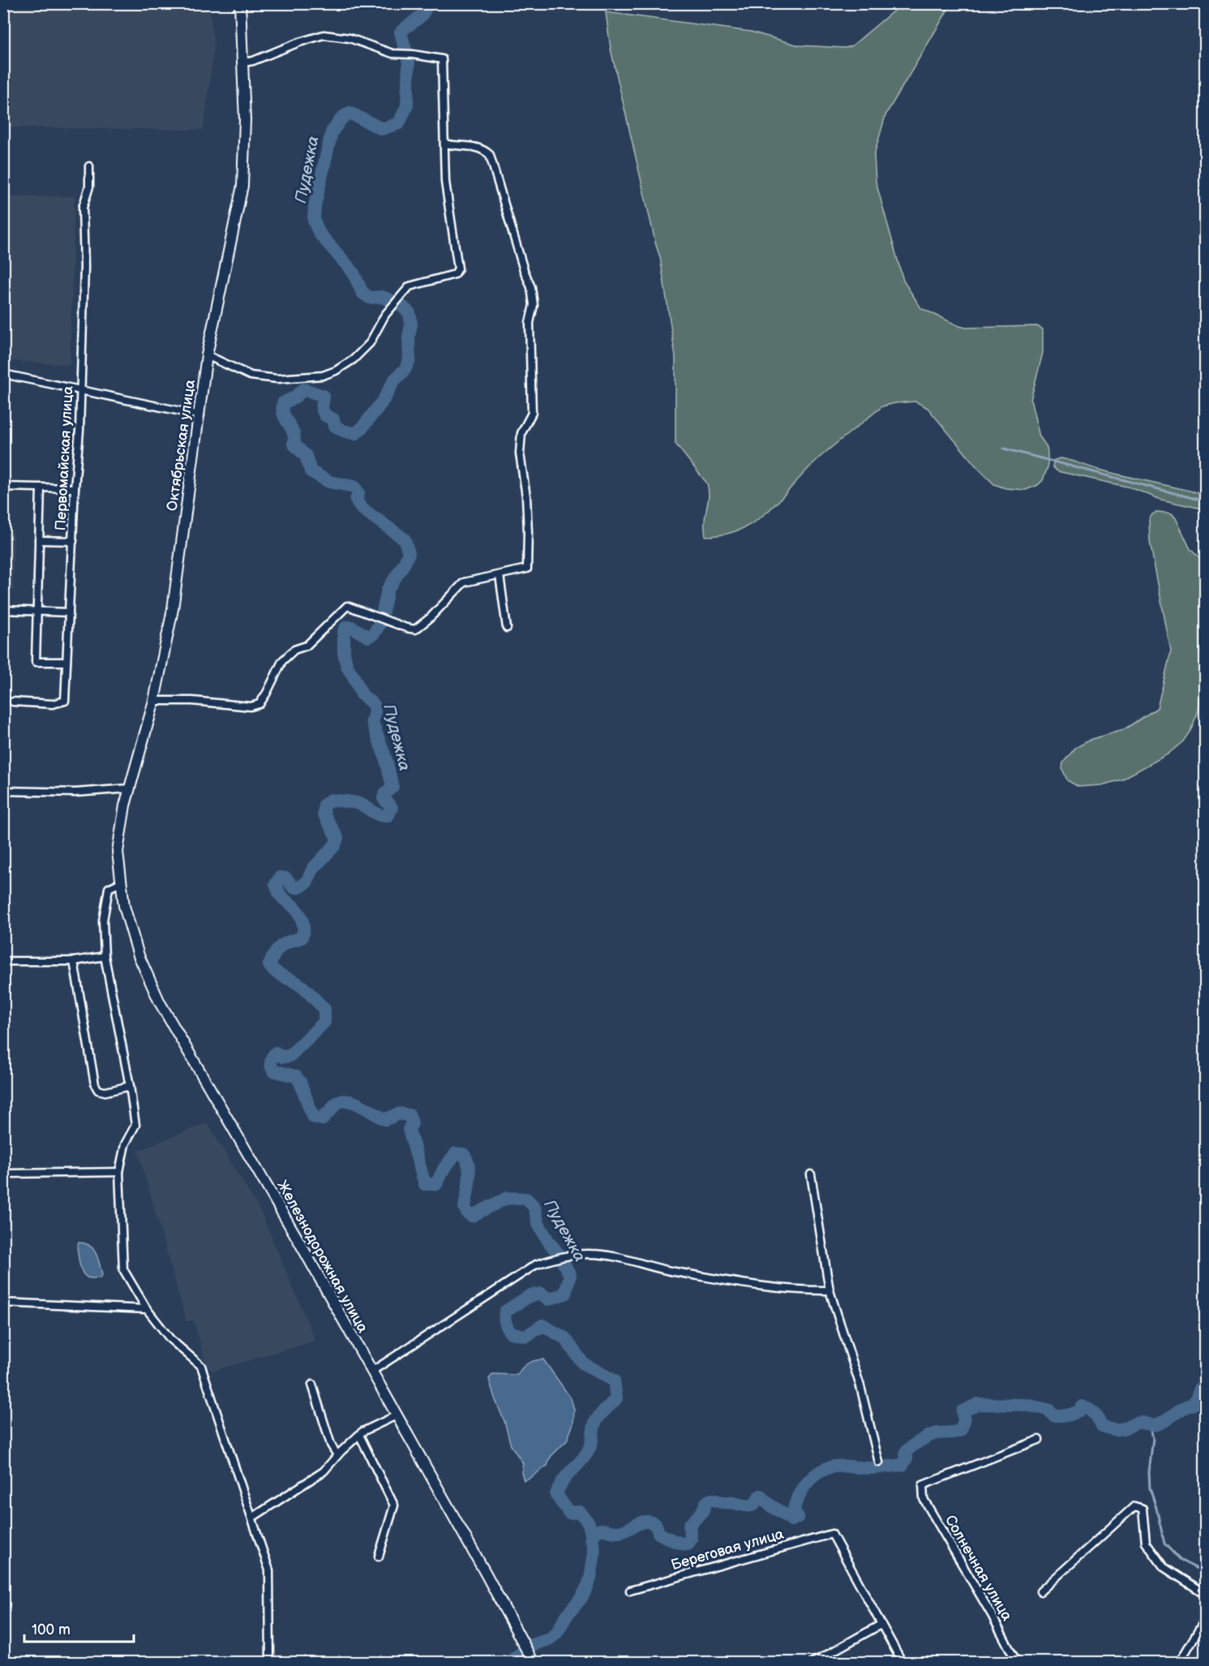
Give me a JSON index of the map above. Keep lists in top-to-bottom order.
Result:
{
  "streets": {
    "street": [
      "Октябрьская улица",
      "Первомайская улица",
      "Железнодорожная улица",
      "Береговая улица",
      "Солнечная улица"
    ]
  },
  "crossings": [
    ["Октябрьская улица", "Железнодорожная улица"]
  ],
  "water": ["Пудежка"],
  "scale_bar": "100 m"
}
